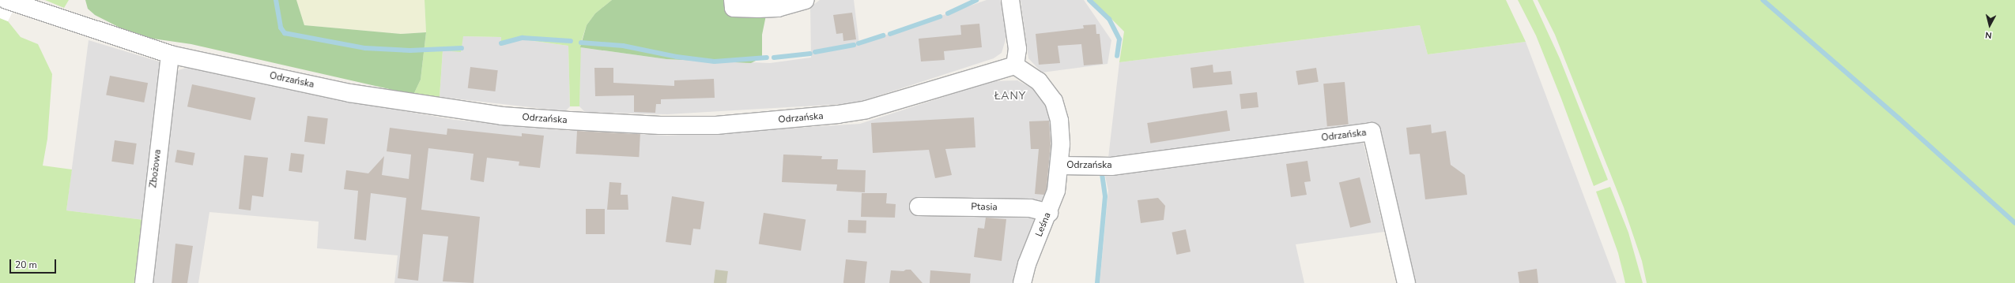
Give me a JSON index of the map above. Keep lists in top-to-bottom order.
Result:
{
  "streets": {
    "street": [
      "Odrzańska",
      "Zbożowa",
      "Ptasia",
      "Leśna"
    ]
  },
  "crossings": [
    ["Odrzańska", "Zbożowa"],
    ["Odrzańska", "Leśna"],
    ["Ptasia", "Leśna"]
  ],
  "districts": ["ŁANY"],
  "scale_bar": "20 m",
  "north": "bottom"
}
